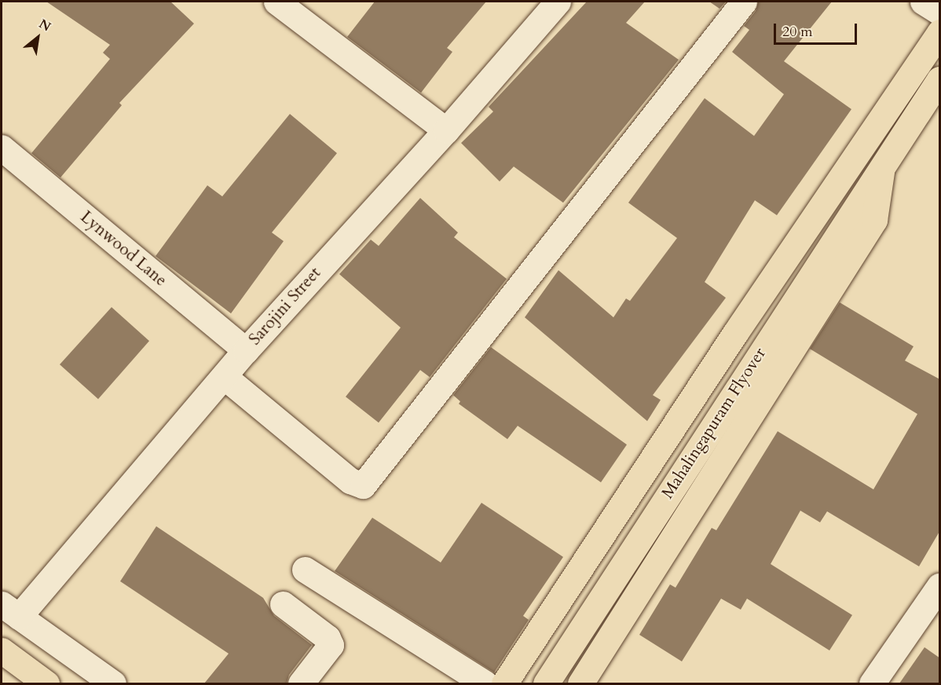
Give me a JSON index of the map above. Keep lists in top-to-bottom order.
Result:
{
  "streets": {
    "main road": ["Mahalingapuram Flyover"],
    "street": ["Lynwood Lane", "Sarojini Street"]
  },
  "crossings": [
    ["Lynwood Lane", "Sarojini Street"]
  ],
  "scale_bar": "20 m",
  "north": "top right"
}
